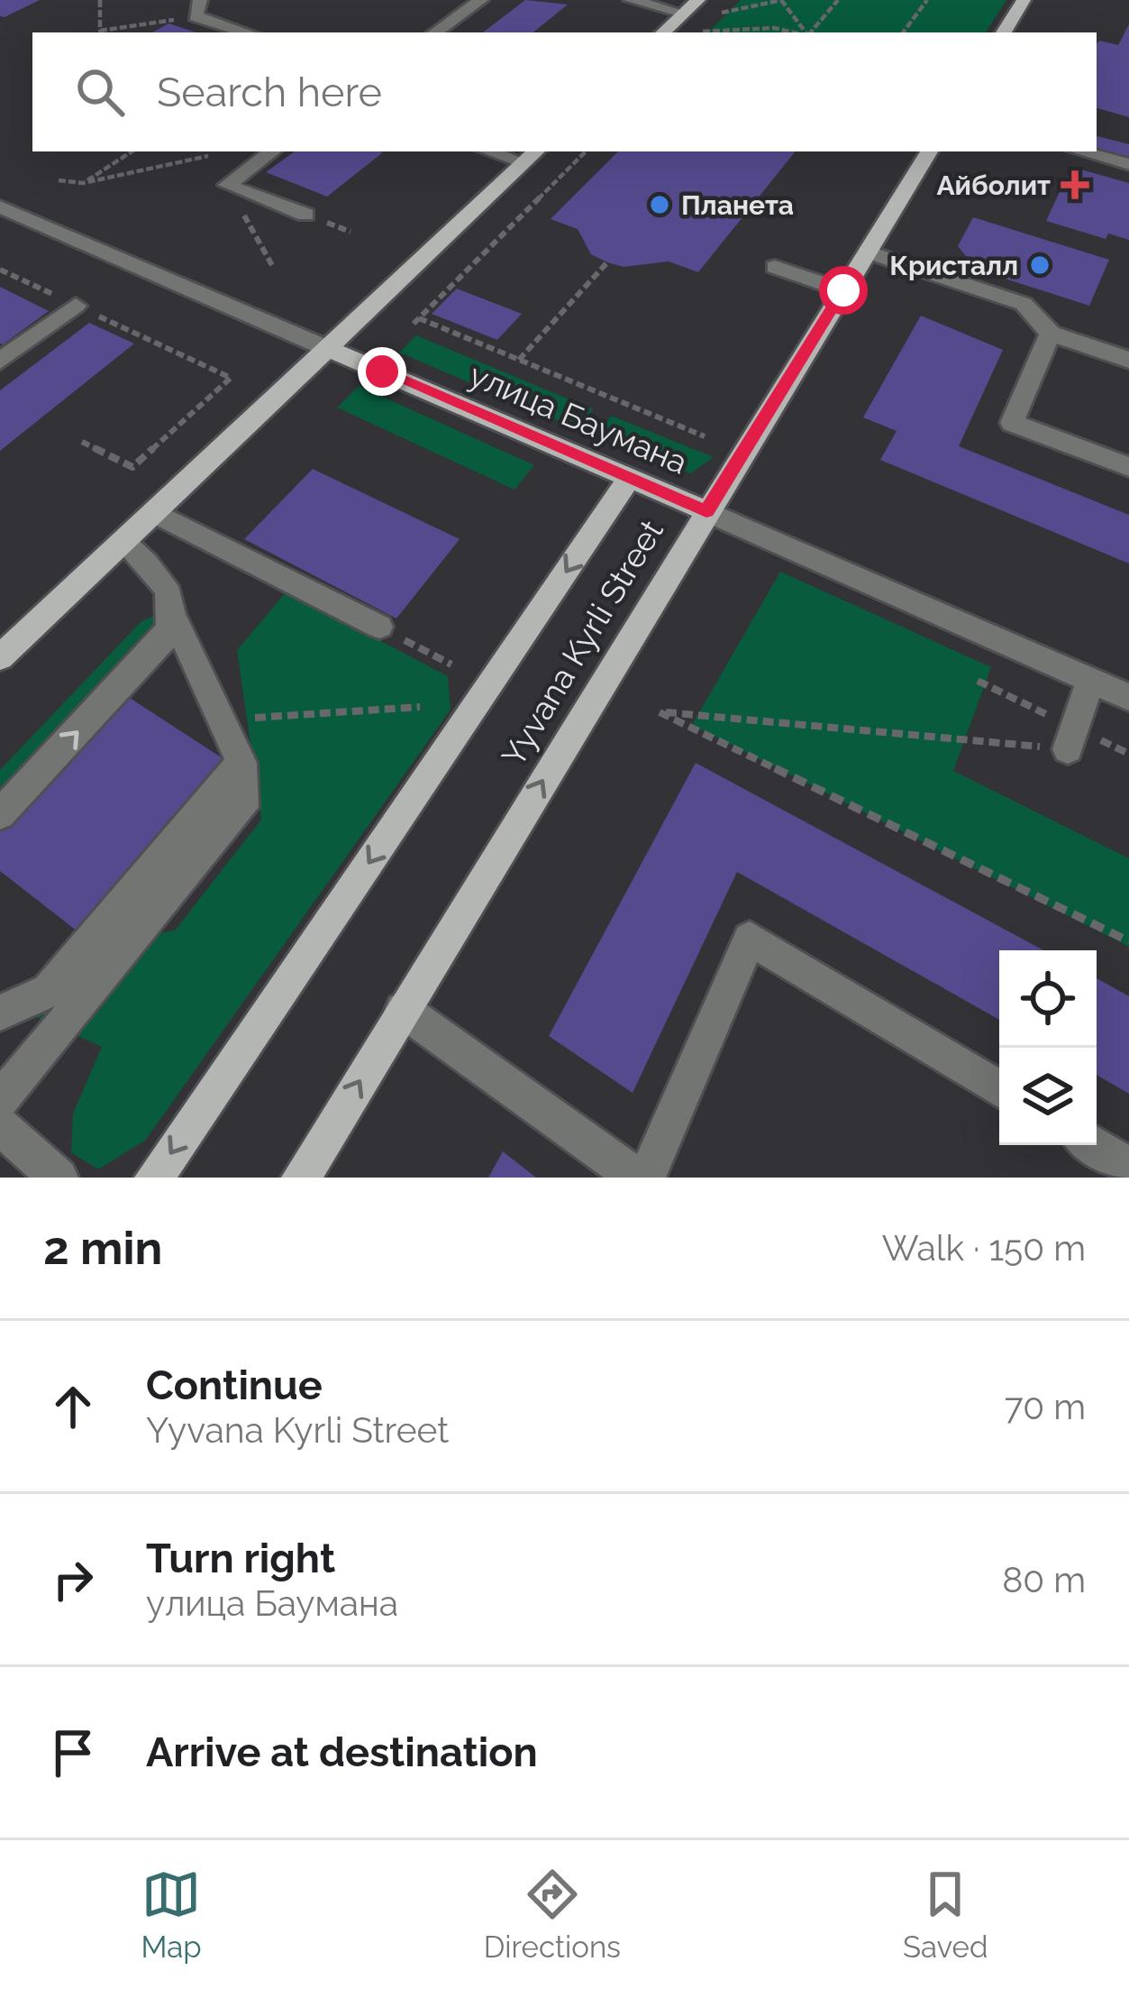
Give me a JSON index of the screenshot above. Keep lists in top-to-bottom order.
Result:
{
  "streets": {
    "main road": ["улица Баумана", "Yyvana Kyrli Street"]
  },
  "crossings": [
    ["улица Баумана", "Yyvana Kyrli Street"]
  ],
  "places": {
    "health": ["Айболит"],
    "other": ["Планета", "Кристалл"]
  },
  "page": {
    "search": "Search here",
    "heading": ["2 min", "Walk · 150 m"],
    "list": [
      ["Continue", "Yyvana Kyrli Street", "70 m"],
      ["Turn right", "улица Баумана", "80 m"],
      "Arrive at destination"
    ],
    "nav": ["Map", "Directions", "Saved"]
  }
}
